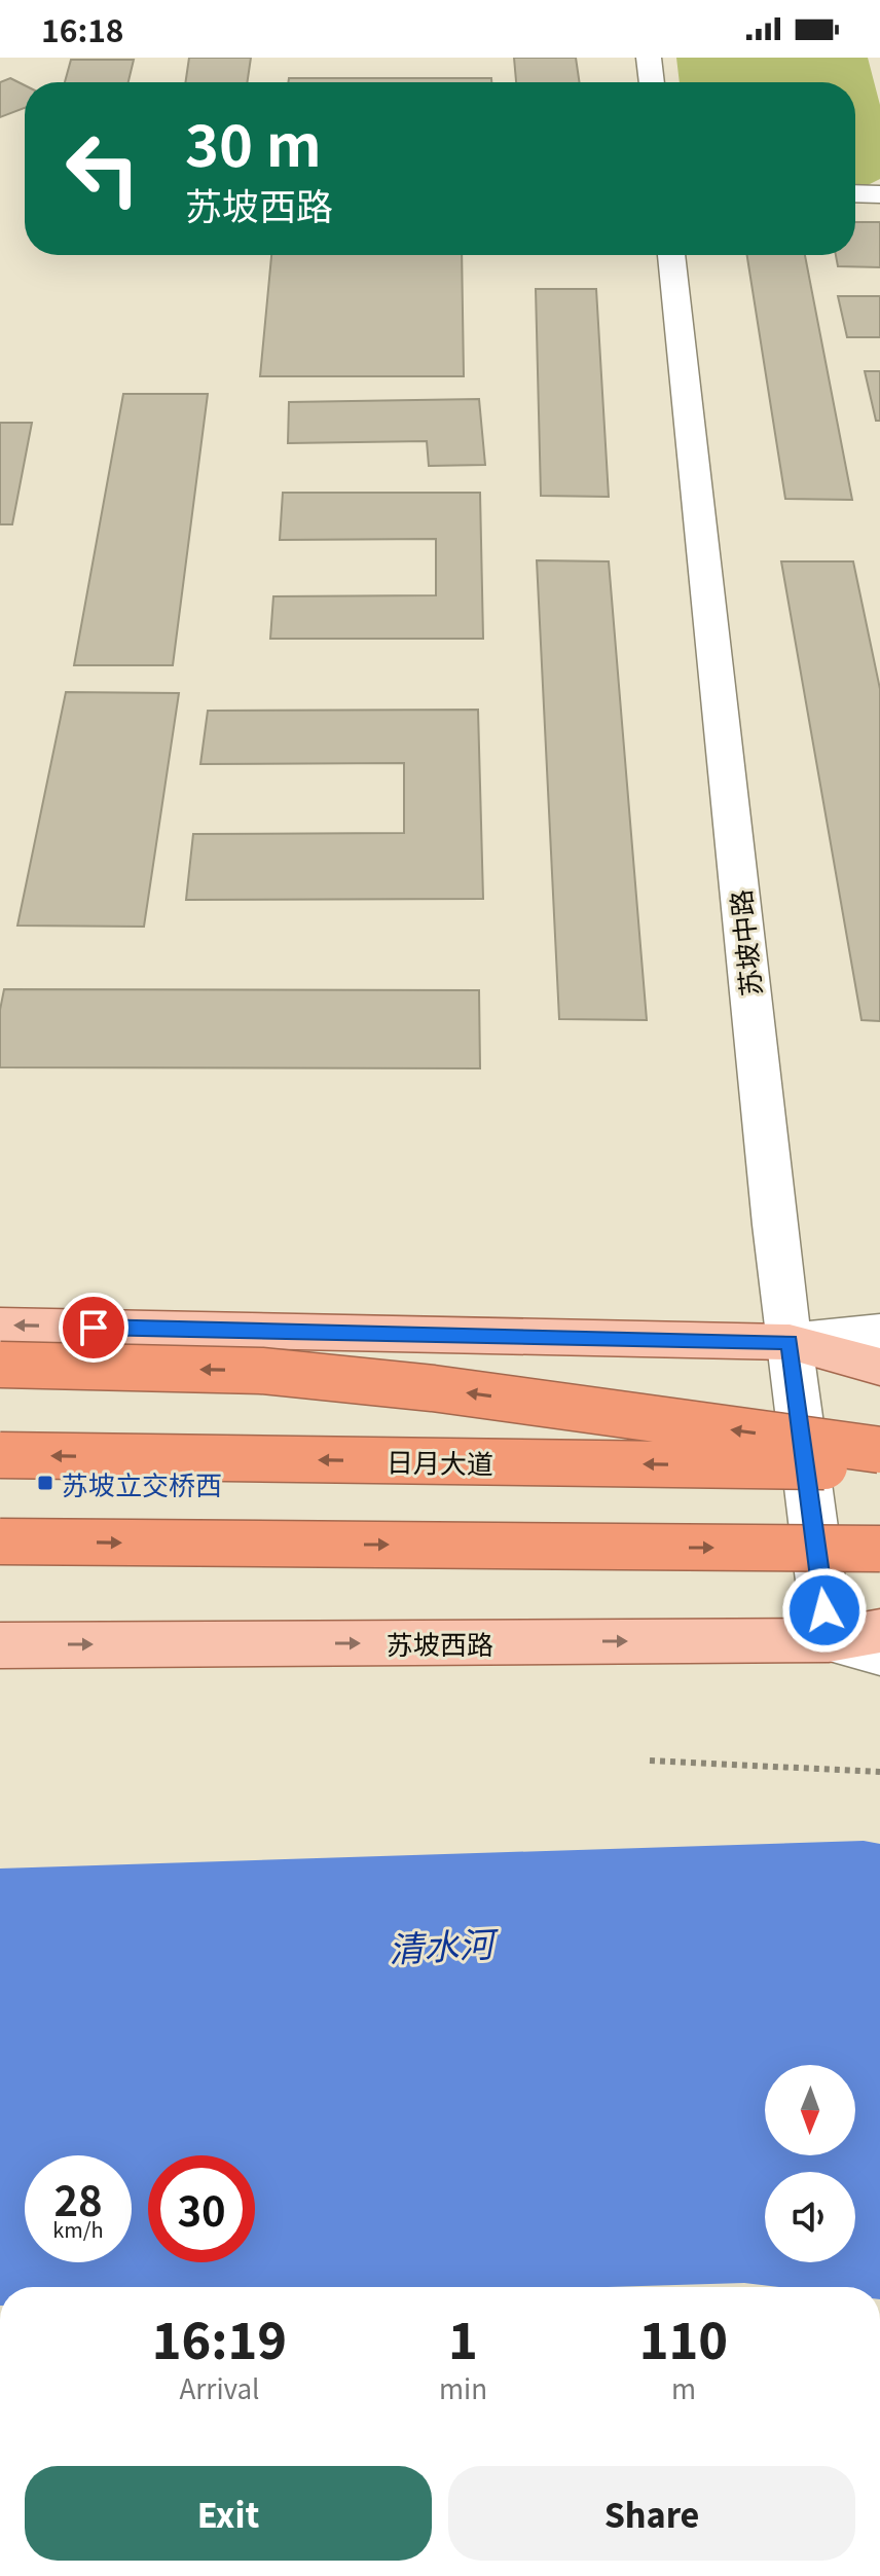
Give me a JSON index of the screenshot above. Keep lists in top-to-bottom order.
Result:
{
  "streets": {
    "highway": ["日月大道"],
    "main road": ["苏坡西路"],
    "street": ["苏坡中路"]
  },
  "crossings": [
    ["苏坡中路", "苏坡西路"]
  ],
  "water": ["清水河"],
  "places": {
    "transit": ["苏坡立交桥西"]
  },
  "north": "bottom",
  "page": {
    "status": "16:18",
    "turn": ["30 m", "苏坡西路"],
    "speed": "28 km/h",
    "limit": "30",
    "eta": [
      "16:19",
      "Arrival",
      "1",
      "min",
      "110",
      "m"
    ],
    "buttons": ["Exit", "Share"]
  }
}
